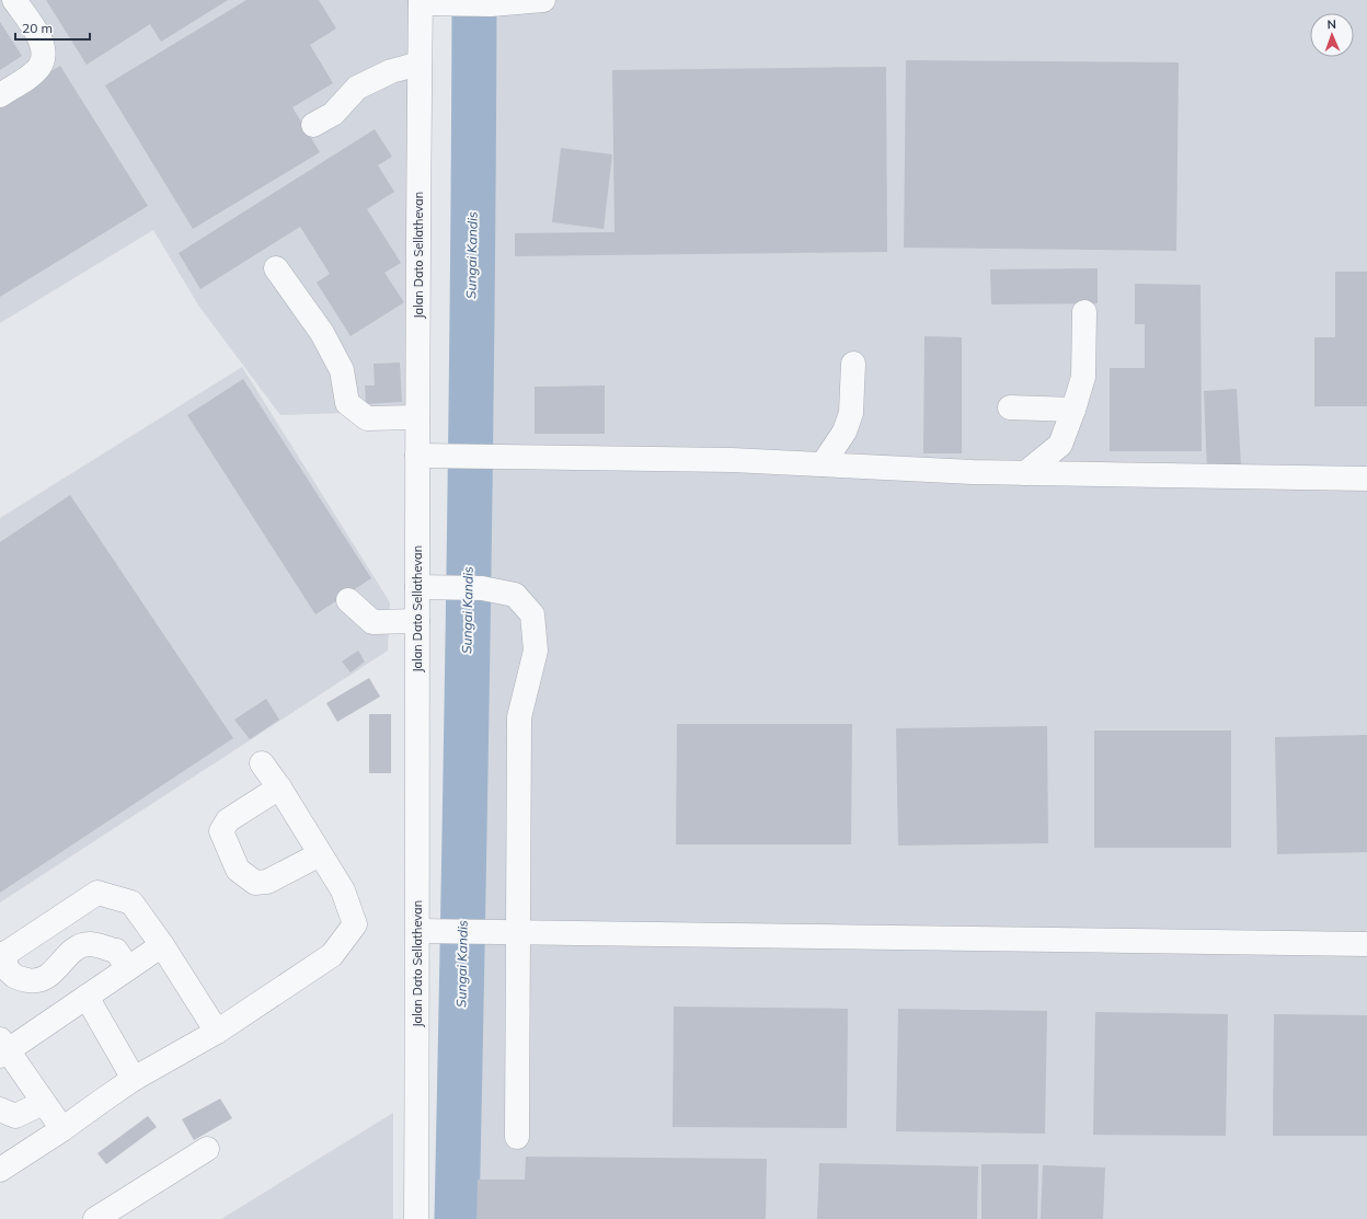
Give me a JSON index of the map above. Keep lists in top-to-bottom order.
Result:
{
  "streets": {
    "street": ["Jalan Dato Sellathevan"]
  },
  "water": ["Sungai Kandis"],
  "scale_bar": "20 m",
  "north": "top"
}
